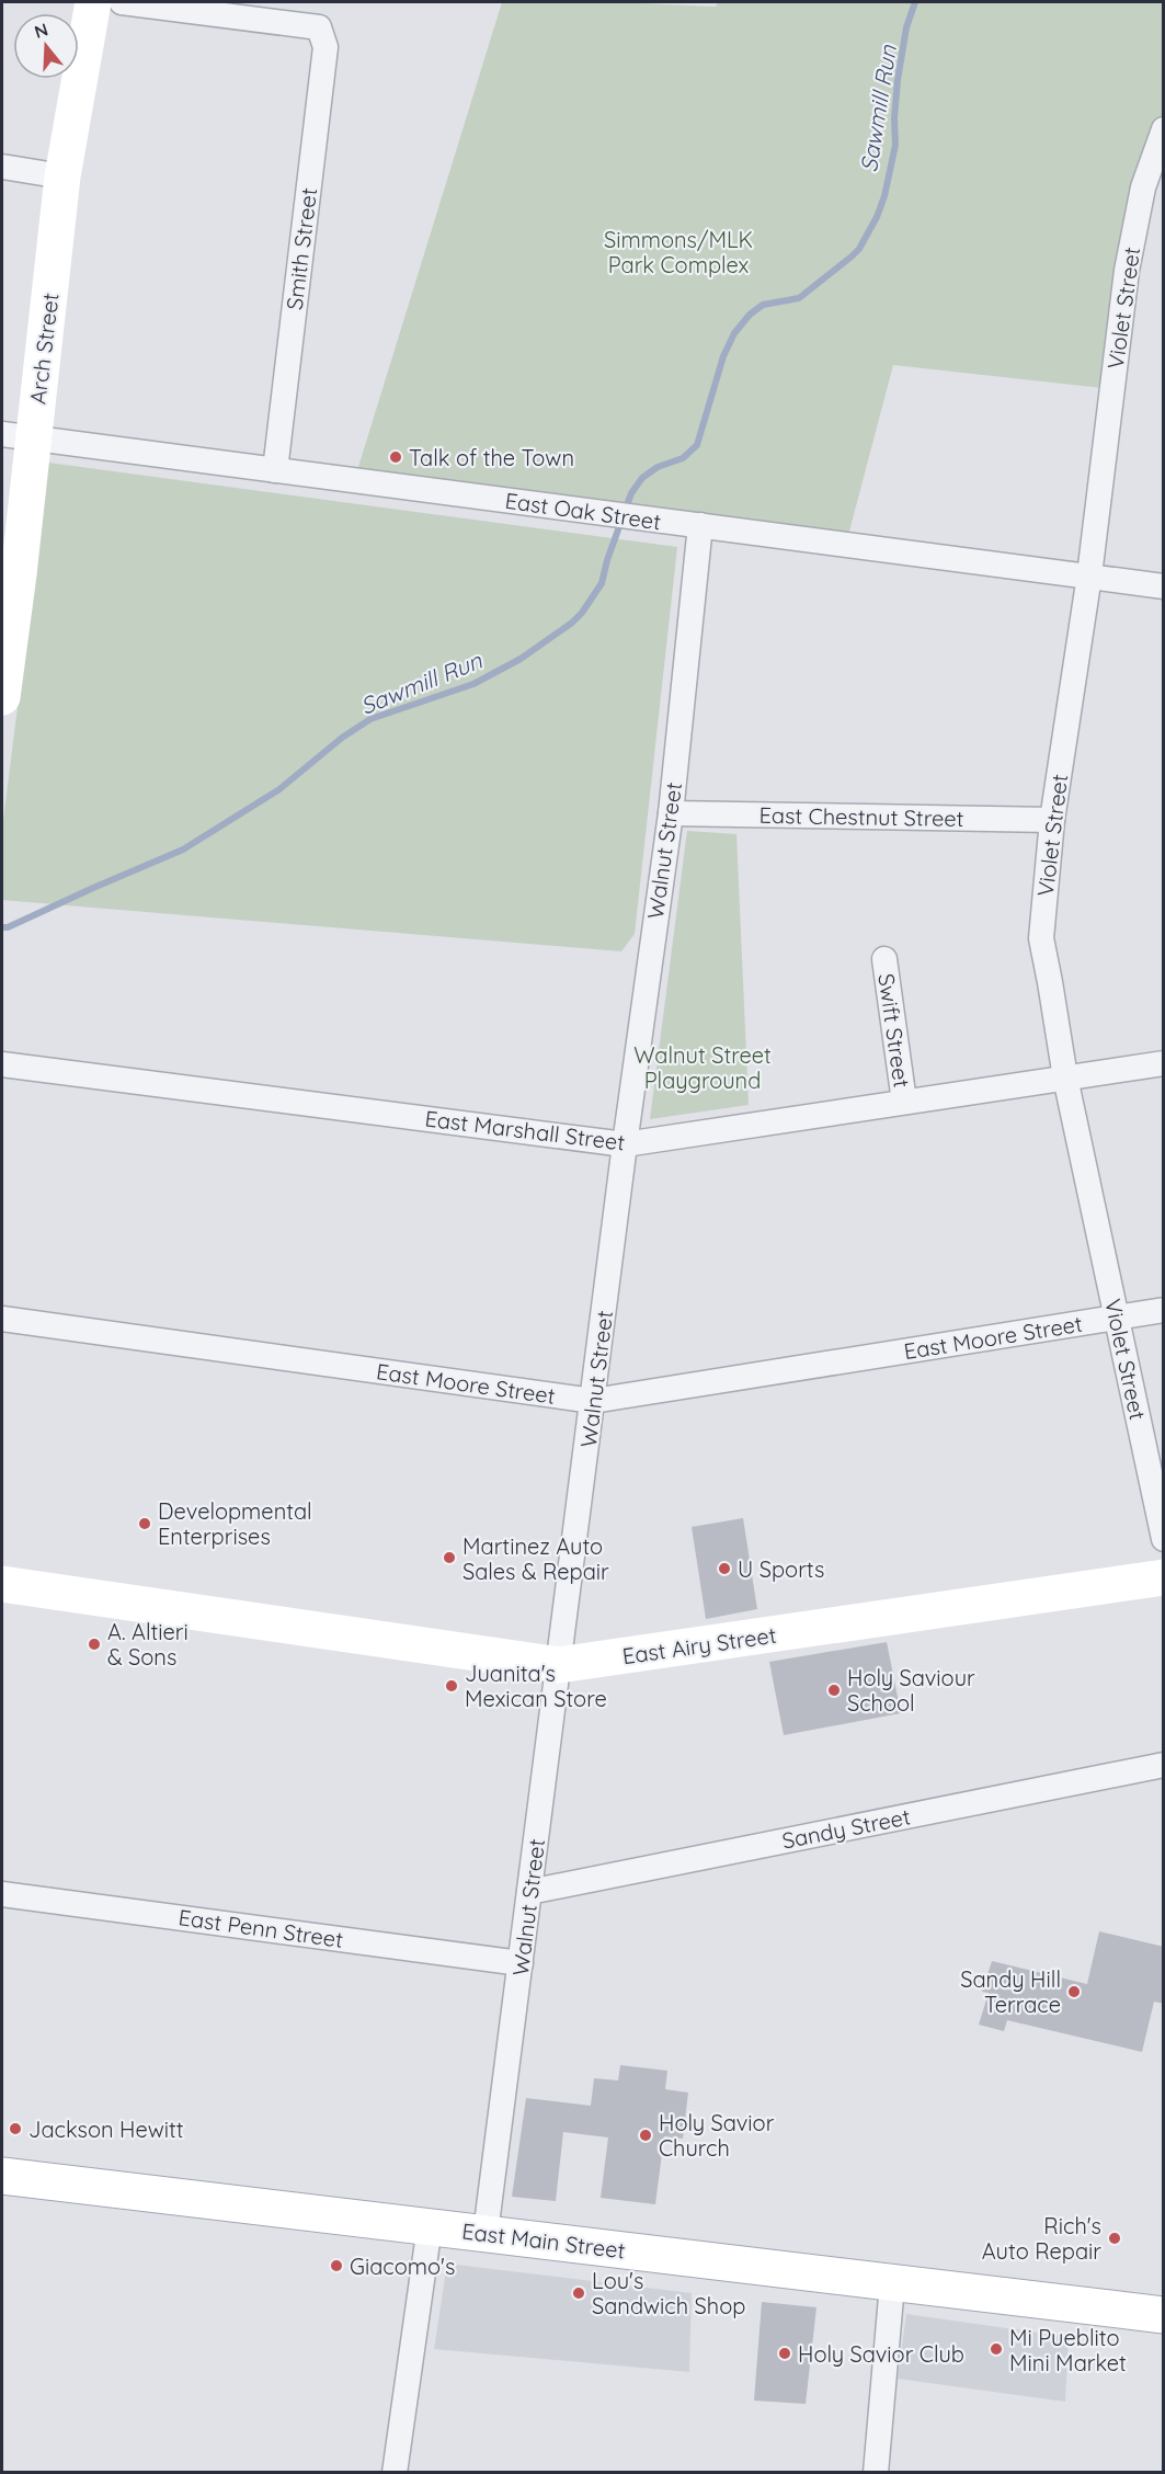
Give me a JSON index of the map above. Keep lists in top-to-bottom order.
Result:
{
  "streets": {
    "main road": ["Arch Street", "East Airy Street", "East Main Street"],
    "street": [
      "Smith Street",
      "Violet Street",
      "East Oak Street",
      "East Chestnut Street",
      "Walnut Street",
      "Swift Street",
      "East Marshall Street",
      "East Moore Street",
      "Sandy Street",
      "East Penn Street"
    ]
  },
  "crossings": [
    ["Smith Street", "East Oak Street"],
    ["Violet Street", "East Oak Street"],
    ["Violet Street", "East Chestnut Street"],
    ["Violet Street", "East Marshall Street"],
    ["Violet Street", "East Moore Street"],
    ["Arch Street", "East Oak Street"],
    ["East Oak Street", "Walnut Street"],
    ["East Chestnut Street", "Walnut Street"],
    ["Walnut Street", "East Marshall Street"],
    ["Walnut Street", "East Moore Street"],
    ["Walnut Street", "East Airy Street"],
    ["Walnut Street", "Sandy Street"],
    ["Walnut Street", "East Penn Street"],
    ["Walnut Street", "East Main Street"],
    ["Swift Street", "East Marshall Street"]
  ],
  "water": ["Sawmill Run"],
  "parks": ["Simmons/MLK Park Complex", "Walnut Street Playground"],
  "places": [
    "Talk of the Town",
    "Developmental Enterprises",
    "Martinez Auto Sales & Repair",
    "U Sports",
    "A. Altieri & Sons",
    "Juanita's Mexican Store",
    "Holy Saviour School",
    "Sandy Hill Terrace",
    "Jackson Hewitt",
    "Holy Savior Church",
    "Rich's Auto Repair",
    "Giacomo's",
    "Lou's Sandwich Shop",
    "Mi Pueblito Mini Market",
    "Holy Savior Club"
  ],
  "north": "top"
}
